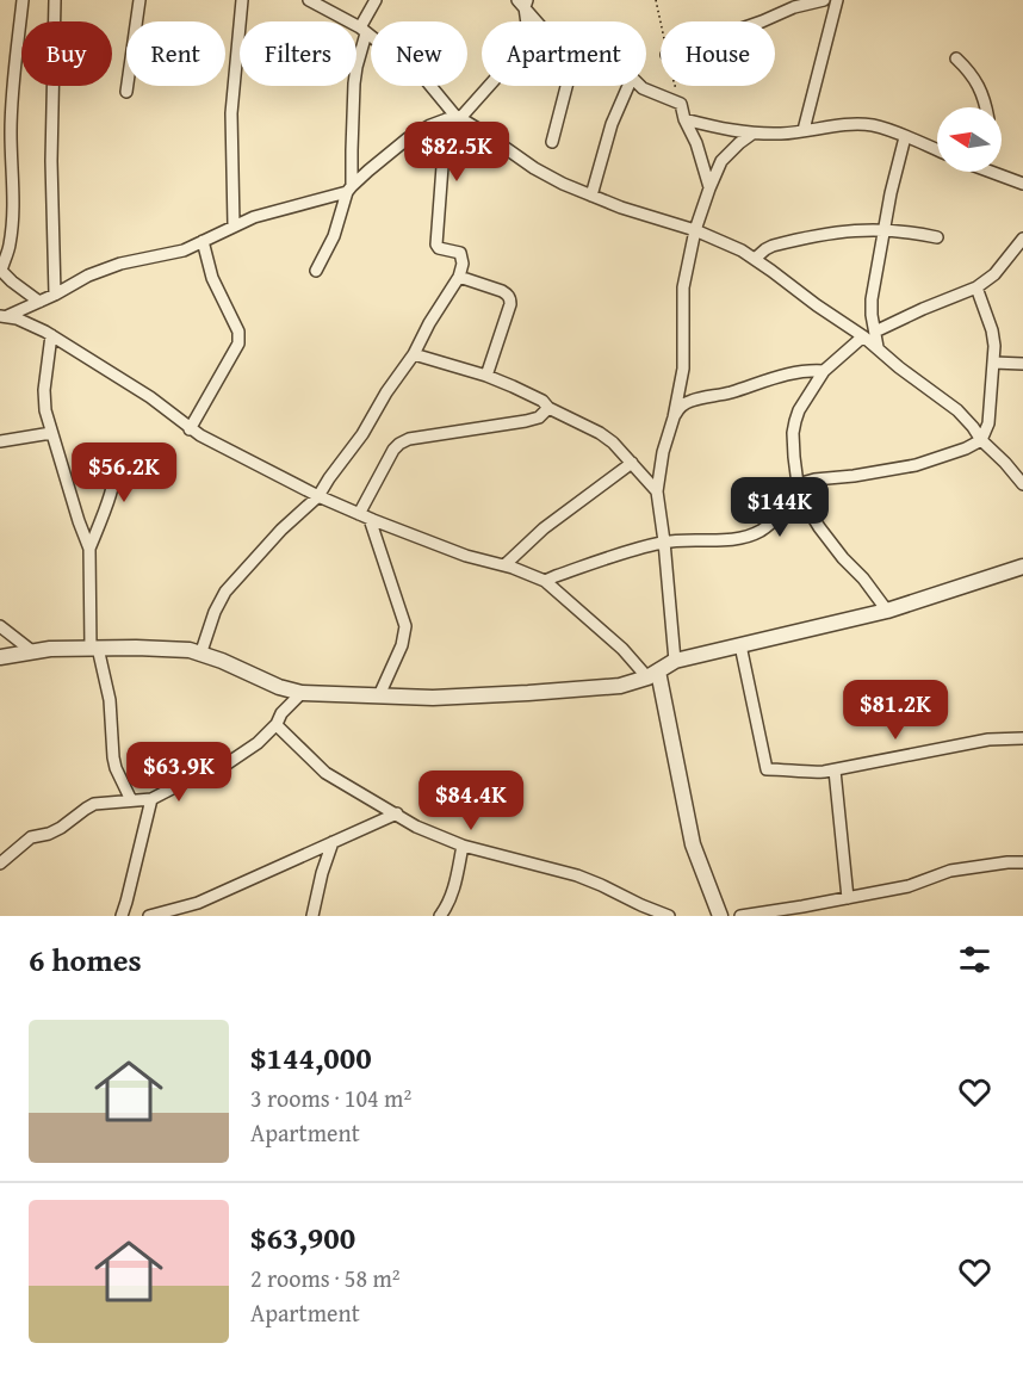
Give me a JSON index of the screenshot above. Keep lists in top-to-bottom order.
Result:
{
  "north": "left",
  "page": {
    "chip": [
      "Buy",
      "Rent",
      "Filters",
      "New",
      "Apartment",
      "House"
    ],
    "price": [
      "$82.5K",
      "$56.2K",
      "$144K",
      "$81.2K",
      "$63.9K",
      "$84.4K"
    ],
    "heading": "6 homes",
    "list": [
      {
        "name": "$144,000",
        "note": "3 rooms · 104 m² · Apartment"
      },
      {
        "name": "$63,900",
        "note": "2 rooms · 58 m² · Apartment"
      }
    ]
  }
}
